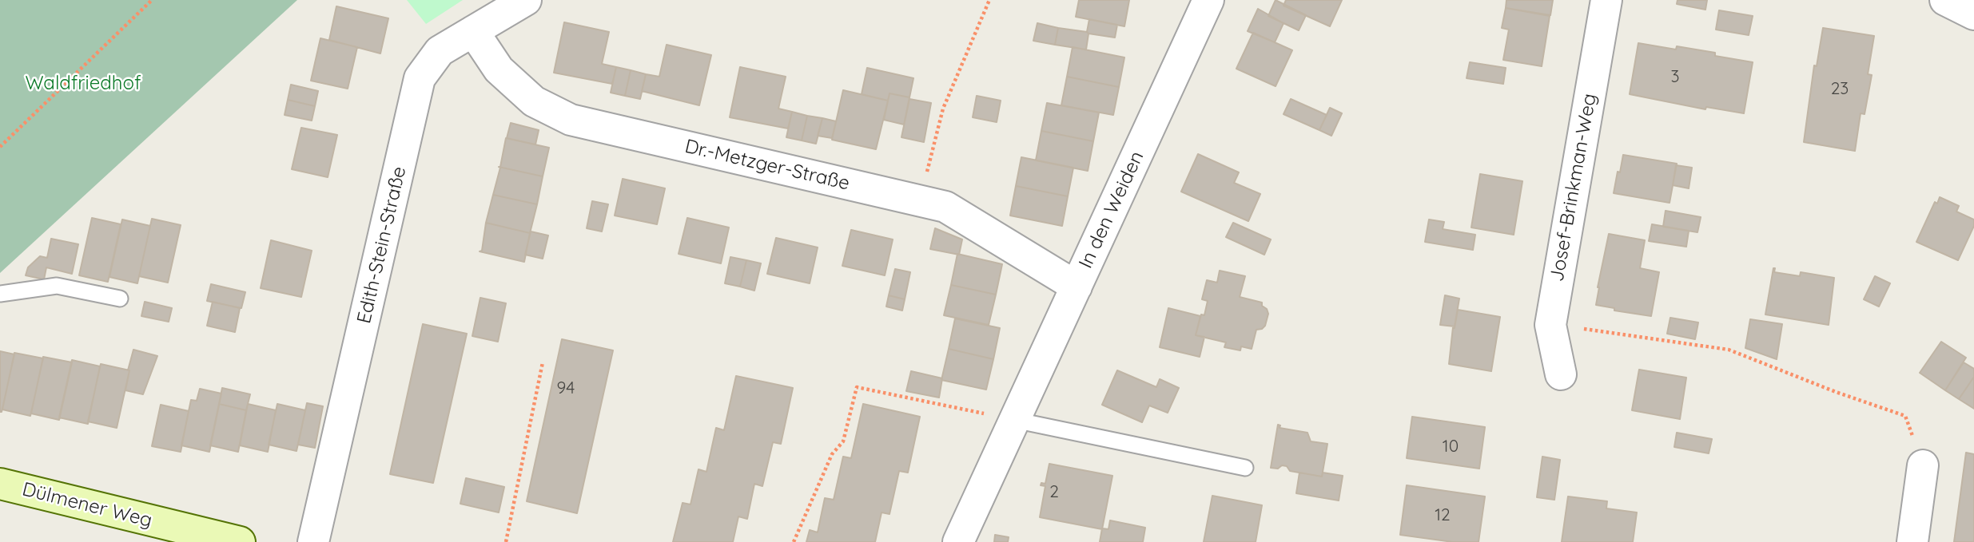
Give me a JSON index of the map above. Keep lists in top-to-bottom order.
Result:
{
  "streets": {
    "street": [
      "Dr.-Metzger-Straße",
      "Josef-Brinkman-Weg",
      "In den Weiden",
      "Edith-Stein-Straße",
      "Dülmener Weg"
    ]
  },
  "crossings": [
    ["Dr.-Metzger-Straße", "In den Weiden"],
    ["Dr.-Metzger-Straße", "Edith-Stein-Straße"]
  ],
  "parks": ["Waldfriedhof"],
  "house_numbers": [
    "3",
    "23",
    "94",
    "10",
    "2",
    "12"
  ]
}
